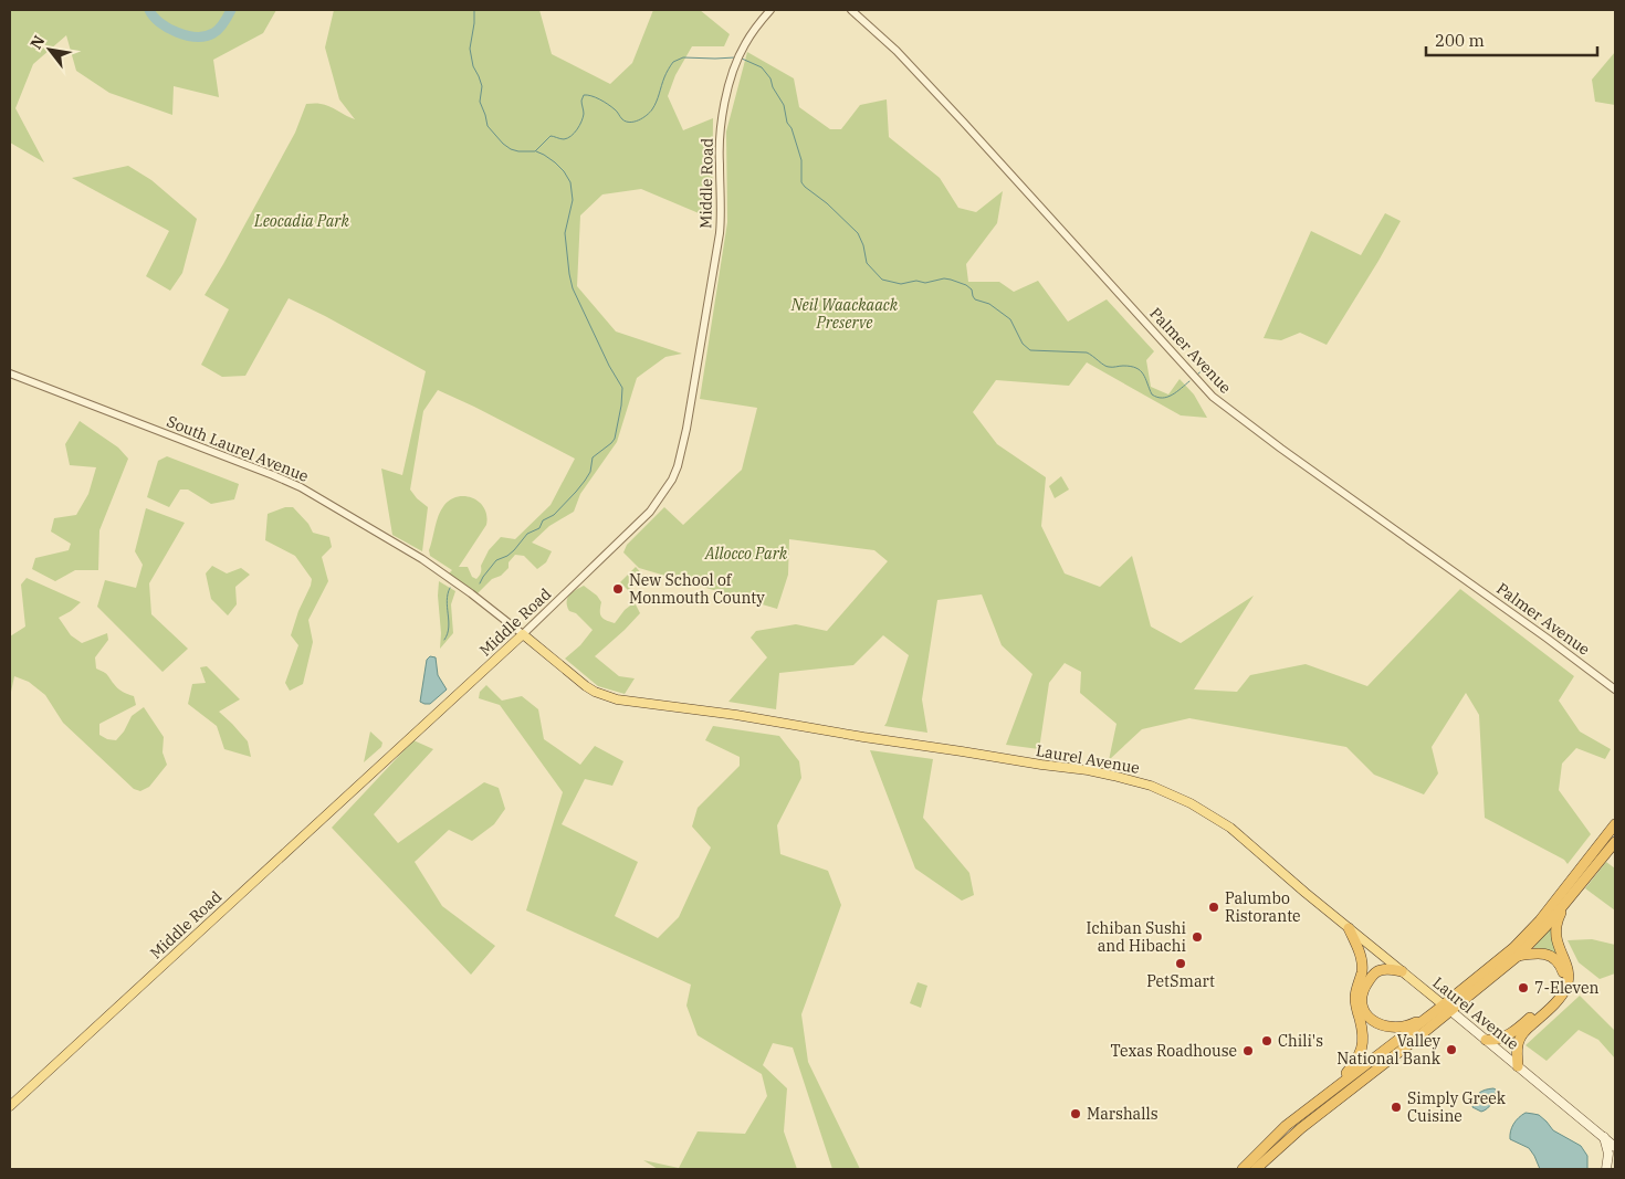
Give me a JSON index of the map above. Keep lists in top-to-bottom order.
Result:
{
  "streets": {
    "main road": ["Middle Road", "Laurel Avenue"],
    "street": ["Palmer Avenue", "South Laurel Avenue"]
  },
  "crossings": [
    ["Middle Road", "South Laurel Avenue"],
    ["Middle Road", "Laurel Avenue"],
    ["South Laurel Avenue", "Laurel Avenue"]
  ],
  "parks": ["Leocadia Park", "Neil Waackaack Preserve", "Allocco Park"],
  "places": [
    "New School of Monmouth County",
    "Palumbo Ristorante",
    "Ichiban Sushi and Hibachi",
    "PetSmart",
    "7-Eleven",
    "Chili's",
    "Valley National Bank",
    "Texas Roadhouse",
    "Simply Greek Cuisine",
    "Marshalls"
  ],
  "scale_bar": "200 m",
  "north": "top left"
}
